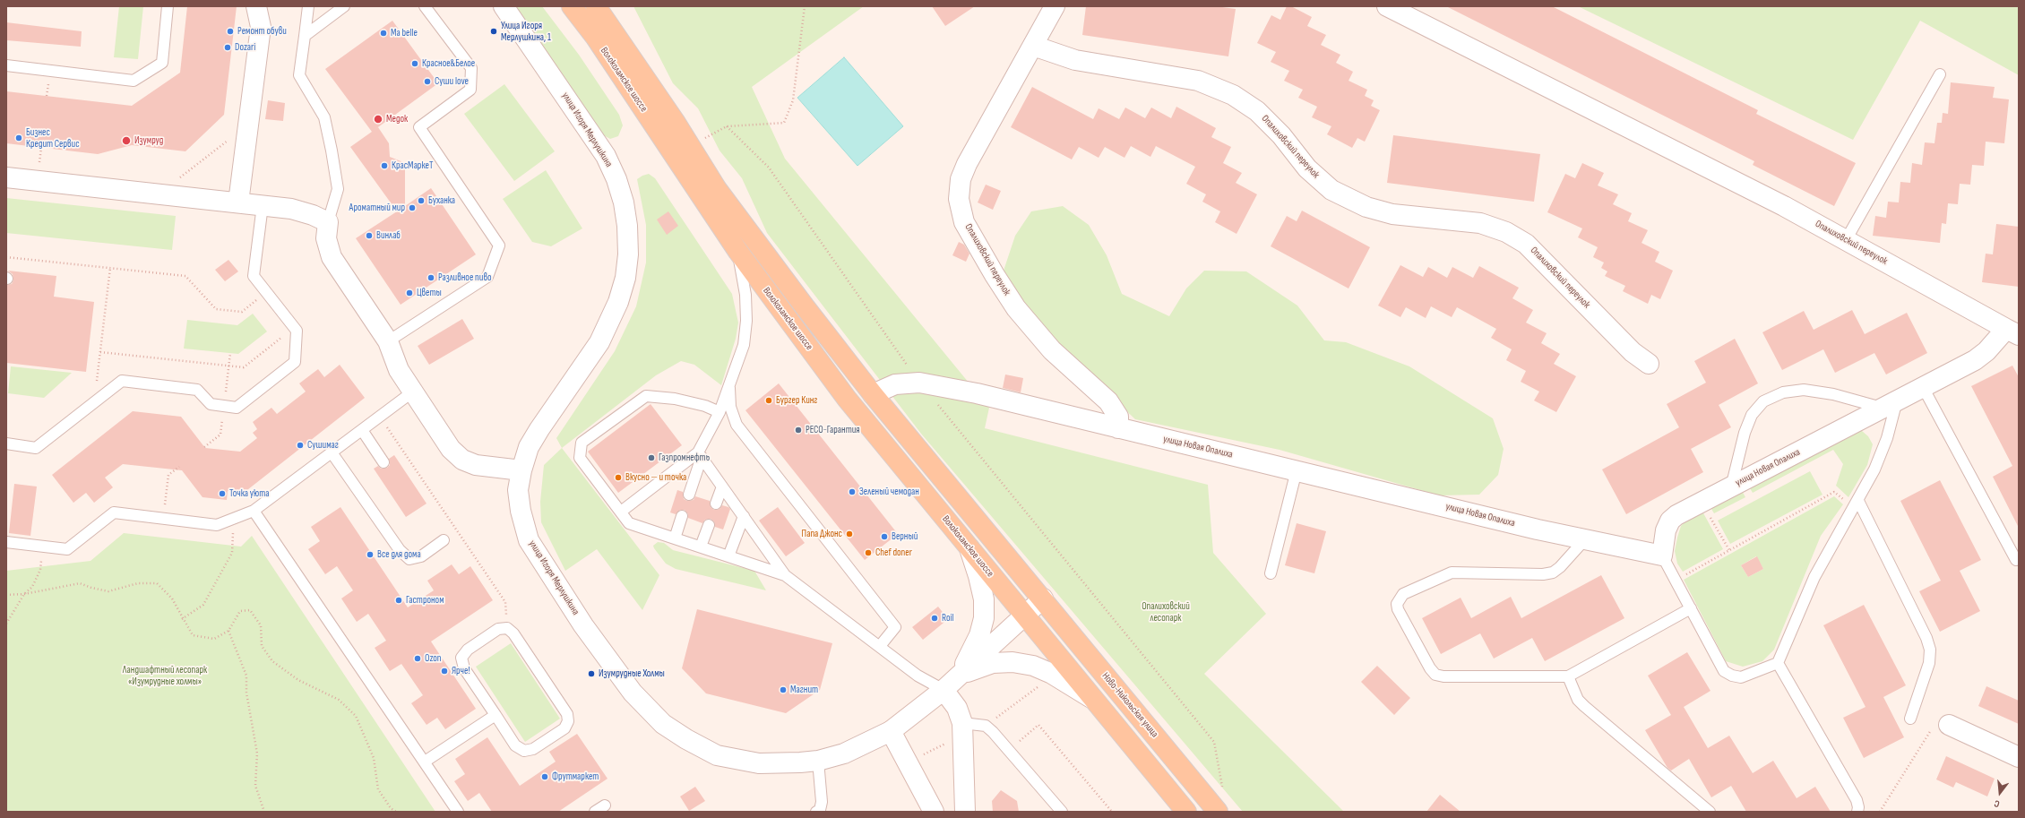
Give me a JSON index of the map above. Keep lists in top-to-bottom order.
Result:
{
  "streets": {
    "main road": ["Волоколамское шоссе", "Ново-Никольская улица"],
    "street": ["улица Игоря Мерлушкина", "Опалиховский переулок", "улица Новая Опалиха"]
  },
  "crossings": [
    ["Волоколамское шоссе", "улица Новая Опалиха"],
    ["Волоколамское шоссе", "Ново-Никольская улица"],
    ["Опалиховский переулок", "улица Новая Опалиха"]
  ],
  "parks": ["Опалиховский лесопарк", "Ландшафтный лесопарк «Изумрудные холмы»"],
  "places": [
    "Ремонт обуви",
    "Улица Игоря Мерлушкина, 1",
    "Ma belle",
    "Dozari",
    "Красное&Белое",
    "Суши love",
    "Медок",
    "Бизнес Кредит Сервис",
    "Изумруд",
    "КрасМаркеТ",
    "Буханка",
    "Ароматный мир",
    "Винлаб",
    "Разливное пиво",
    "Цветы",
    "Бургер Кинг",
    "РЕСО-Гарантия",
    "Сушимаг",
    "Газпромнефть",
    "Вкусно — и точка",
    "Зеленый чемодан",
    "Точка уюта",
    "Папа Джонс",
    "Верный",
    "Chef doner",
    "Все для дома",
    "Гастроном",
    "Roil",
    "Ozon",
    "Ярче!",
    "Изумрудные Холмы",
    "Магнит",
    "Фрутмаркет"
  ],
  "north": "bottom"
}
